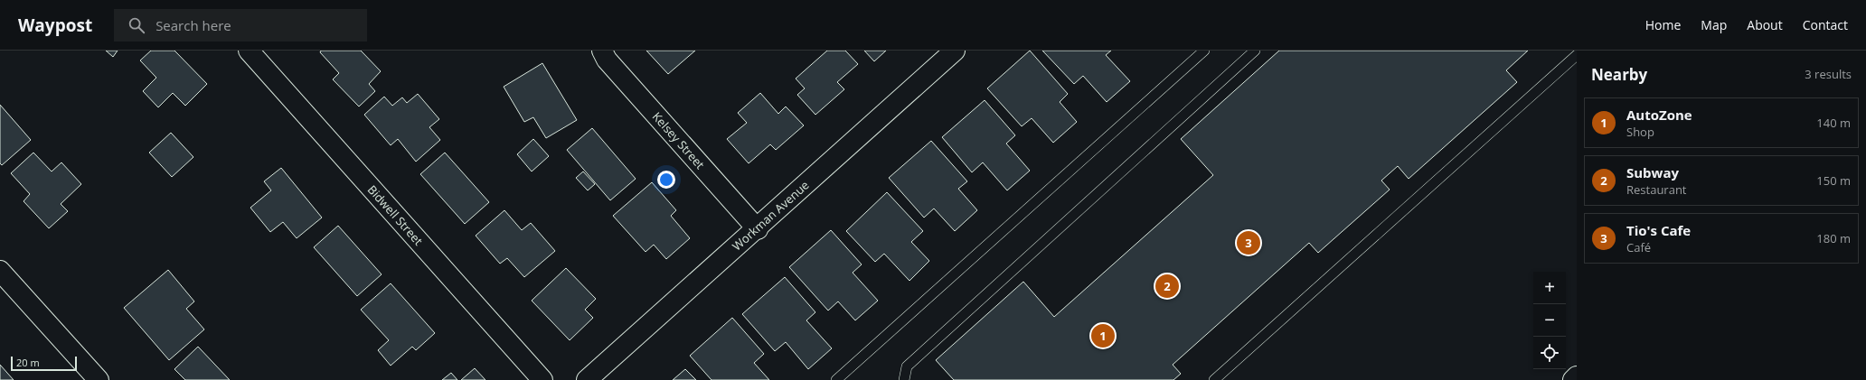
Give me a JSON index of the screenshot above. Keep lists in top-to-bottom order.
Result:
{
  "streets": {
    "street": ["Kelsey Street", "Bidwell Street", "Workman Avenue"]
  },
  "crossings": [
    ["Kelsey Street", "Workman Avenue"]
  ],
  "scale_bar": "20 m",
  "page": {
    "header": "Waypost",
    "search": "Search here",
    "nav": [
      "Home",
      "Map",
      "About",
      "Contact"
    ],
    "heading": ["Nearby", "3 results"],
    "list": [
      {
        "mark": "1",
        "name": "AutoZone",
        "note": "Shop",
        "value": "140 m"
      },
      {
        "mark": "2",
        "name": "Subway",
        "note": "Restaurant",
        "value": "150 m"
      },
      {
        "mark": "3",
        "name": "Tio's Cafe",
        "note": "Café",
        "value": "180 m"
      }
    ],
    "pins": ["3", "2", "1"],
    "map_buttons": ["+", "−"],
    "scale": "20 m"
  }
}
